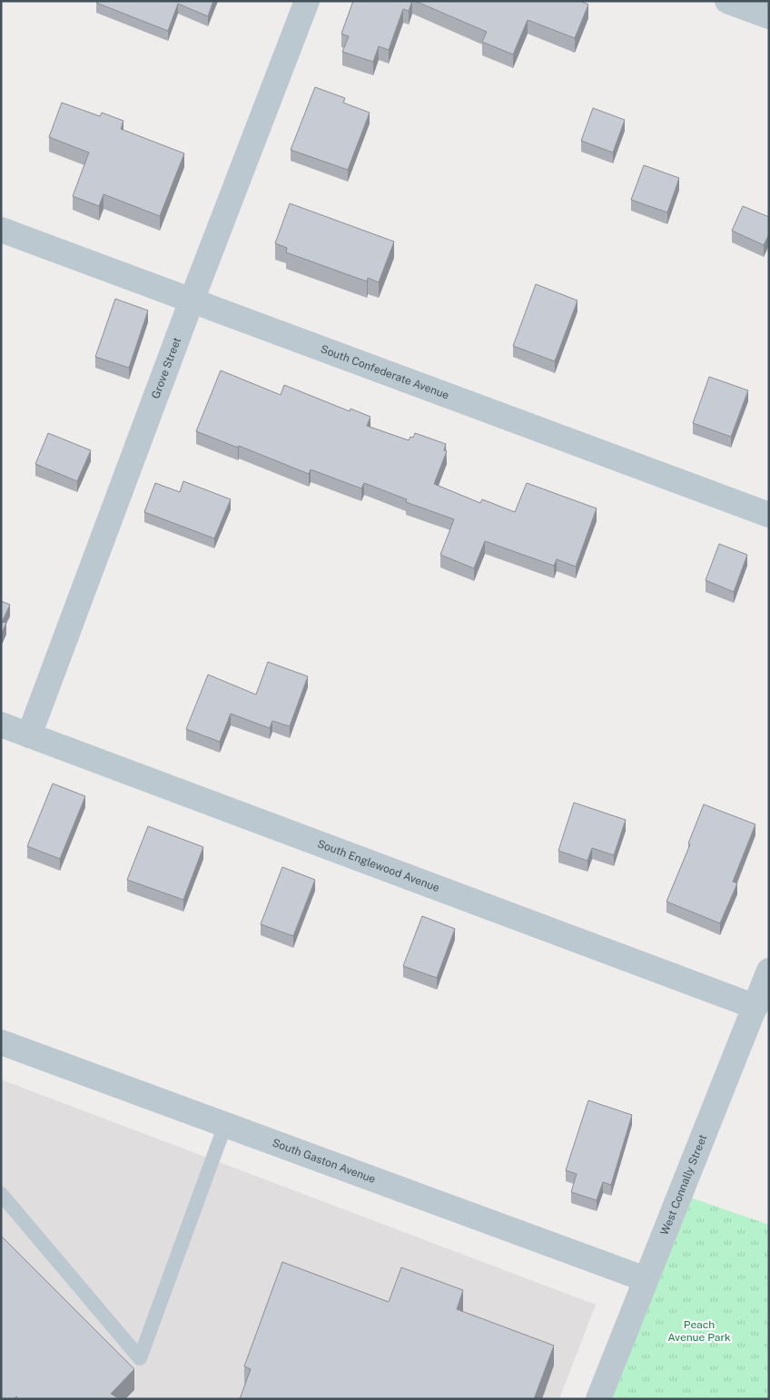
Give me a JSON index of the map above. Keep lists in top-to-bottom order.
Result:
{
  "streets": {
    "street": [
      "Grove Street",
      "South Confederate Avenue",
      "South Englewood Avenue",
      "South Gaston Avenue",
      "West Connally Street"
    ]
  },
  "crossings": [
    ["Grove Street", "South Confederate Avenue"],
    ["Grove Street", "South Englewood Avenue"],
    ["South Englewood Avenue", "West Connally Street"],
    ["South Gaston Avenue", "West Connally Street"]
  ],
  "parks": ["Peach Avenue Park"]
}
